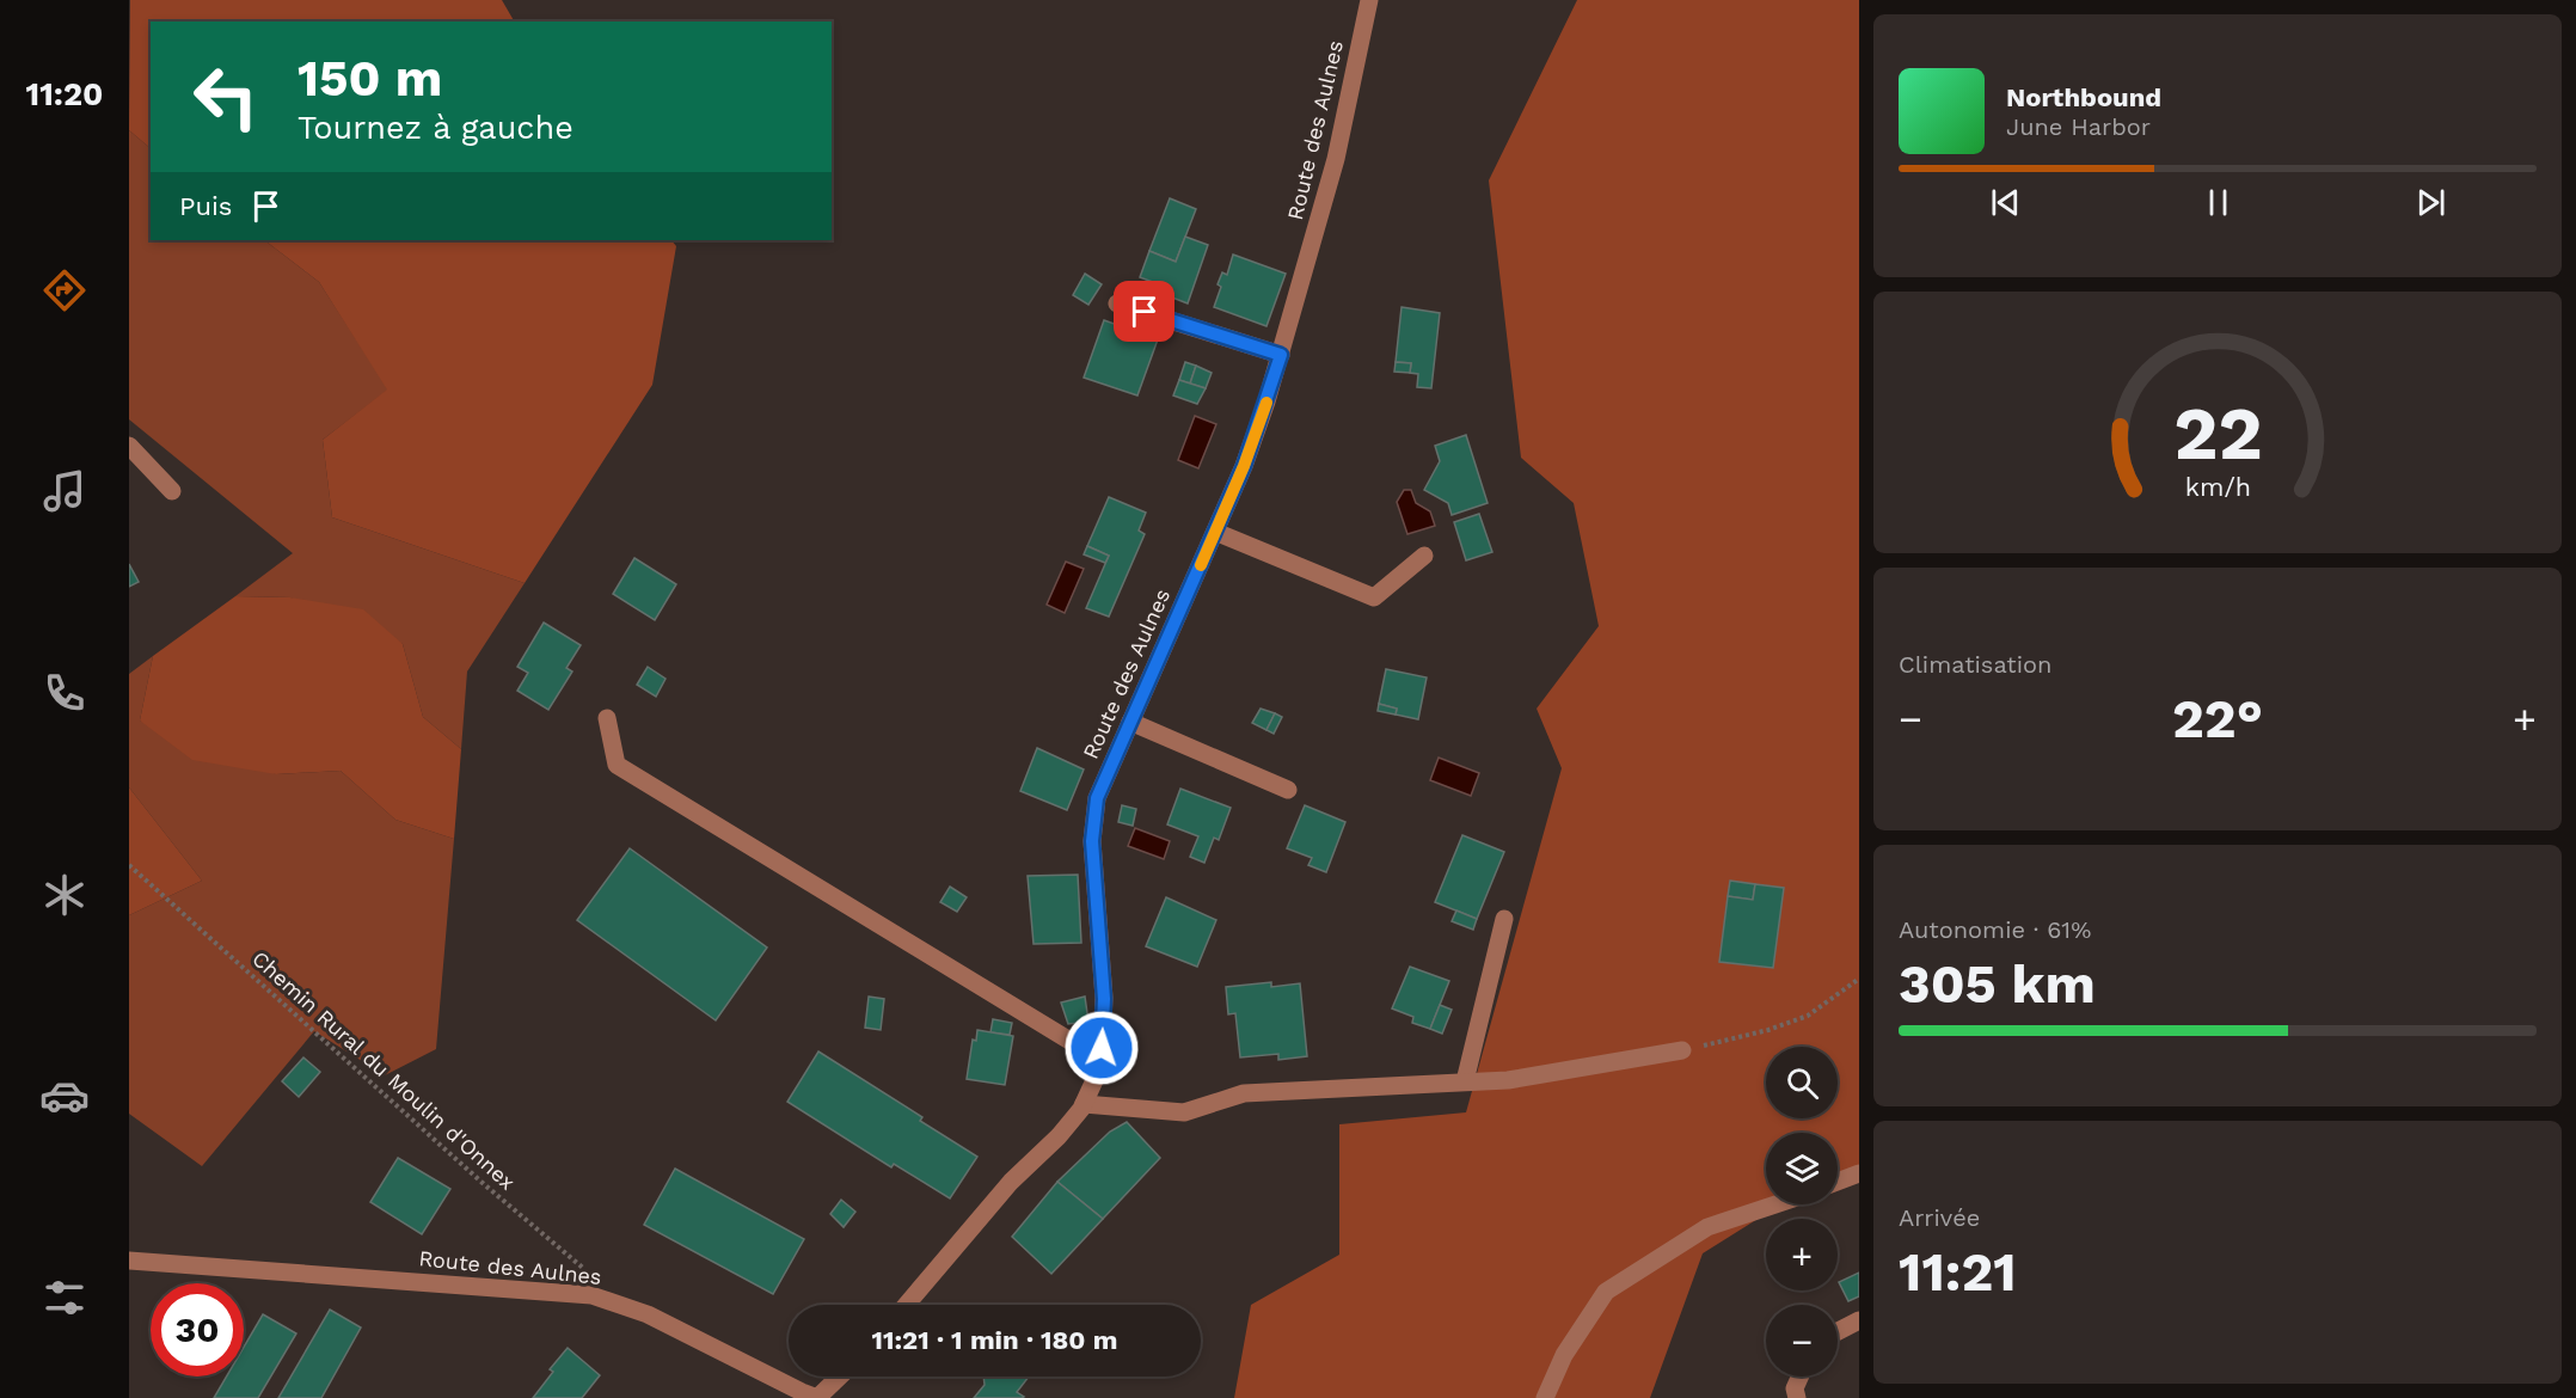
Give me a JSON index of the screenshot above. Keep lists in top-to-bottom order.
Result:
{
  "streets": {
    "street": ["Route des Aulnes"],
    "path": ["Chemin Rural du Moulin d'Onnex"]
  },
  "crossings": [
    ["Route des Aulnes", "Chemin Rural du Moulin d'Onnex"]
  ],
  "page": {
    "tabs": "11:20",
    "turn": ["150 m", "Tournez à gauche"],
    "song": ["Northbound", "June Harbor"],
    "then": "Puis",
    "tile": [
      "Climatisation",
      ["Autonomie · 61%", "305 km"],
      ["Arrivée", "11:21"]
    ],
    "heat": ["−", "22°", "+"],
    "map_buttons": ["+", "−"],
    "limit": "30",
    "trip": "11:21 · 1 min · 180 m",
    "gauge": ["22", "km/h"]
  }
}
